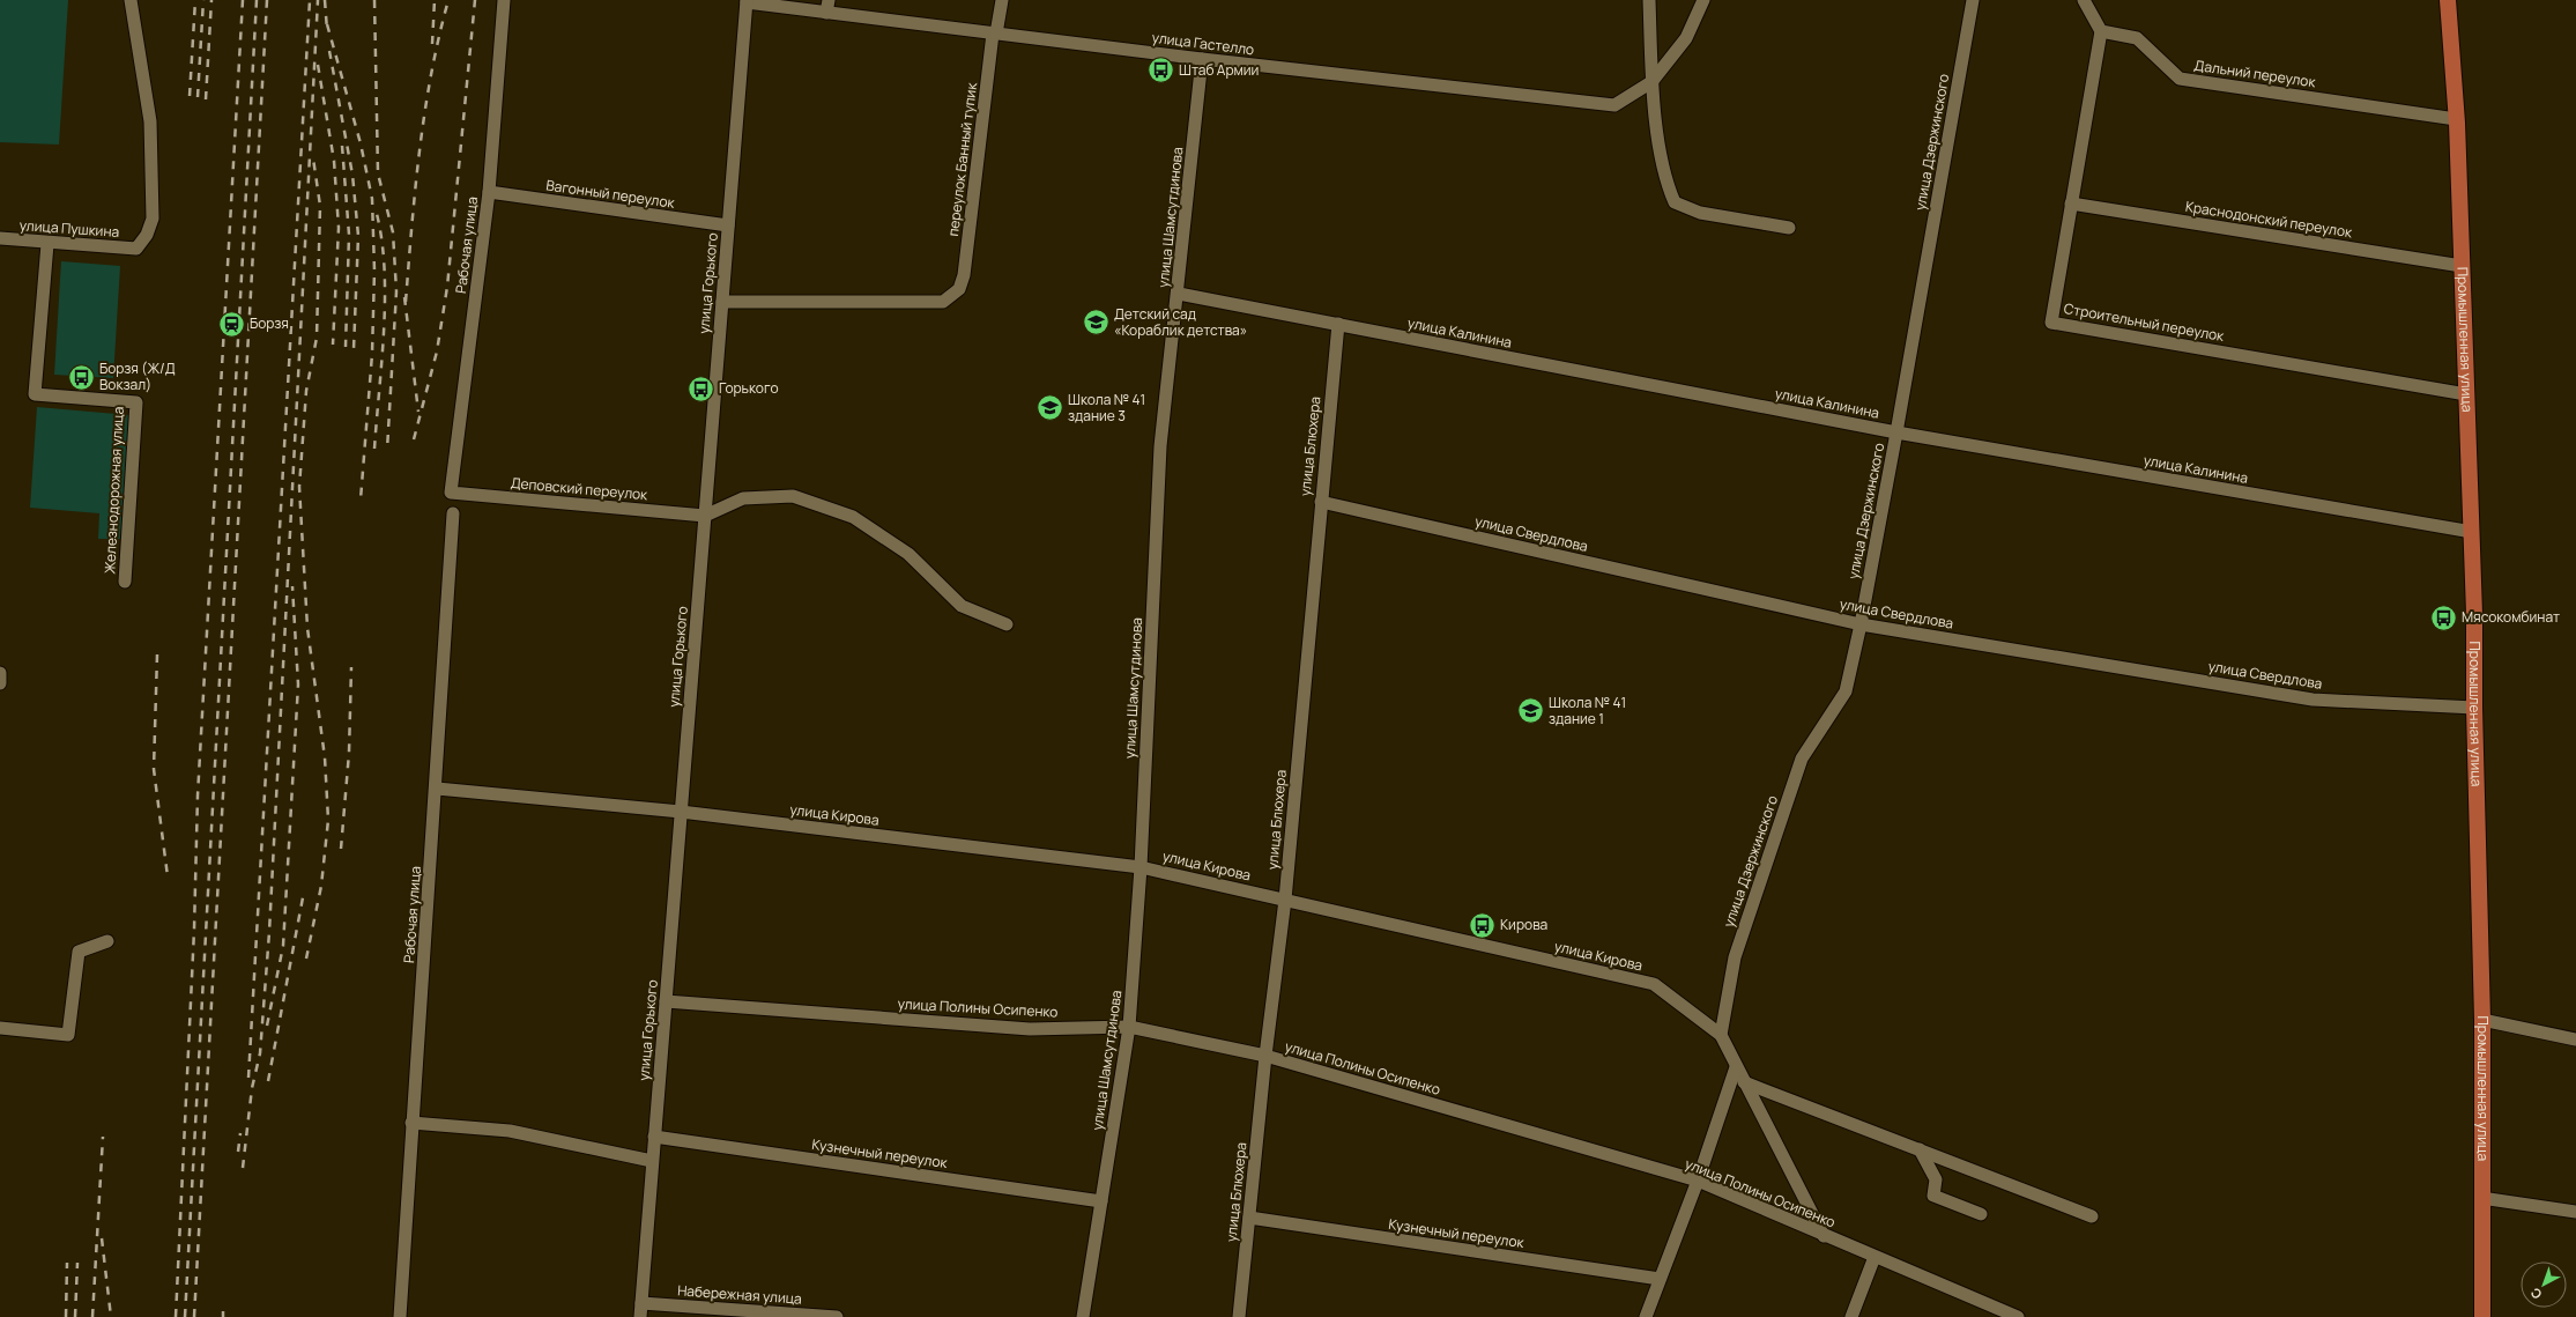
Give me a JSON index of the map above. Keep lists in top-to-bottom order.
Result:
{
  "streets": {
    "main road": ["Промышленная улица"],
    "street": [
      "улица Гастелло",
      "Дальний переулок",
      "улица Дзержинского",
      "переулок Банный тупик",
      "Вагонный переулок",
      "улица Шамсутдинова",
      "Краснодонский переулок",
      "улица Пушкина",
      "Рабочая улица",
      "улица Горького",
      "Строительный переулок",
      "улица Калинина",
      "улица Блюхера",
      "Деповский переулок",
      "Железнодорожная улица",
      "улица Свердлова",
      "улица Кирова",
      "улица Полины Осипенко",
      "Кузнечный переулок",
      "Набережная улица"
    ]
  },
  "crossings": [
    ["улица Гастелло", "переулок Банный тупик"],
    ["улица Гастелло", "улица Шамсутдинова"],
    ["улица Гастелло", "улица Горького"],
    ["Дальний переулок", "Строительный переулок"],
    ["Дальний переулок", "Промышленная улица"],
    ["улица Дзержинского", "улица Калинина"],
    ["улица Дзержинского", "улица Свердлова"],
    ["улица Дзержинского", "улица Кирова"],
    ["переулок Банный тупик", "улица Горького"],
    ["Вагонный переулок", "Рабочая улица"],
    ["Вагонный переулок", "улица Горького"],
    ["улица Шамсутдинова", "улица Калинина"],
    ["улица Шамсутдинова", "улица Кирова"],
    ["улица Шамсутдинова", "улица Полины Осипенко"],
    ["улица Шамсутдинова", "Кузнечный переулок"],
    ["Краснодонский переулок", "Строительный переулок"],
    ["Краснодонский переулок", "Промышленная улица"],
    ["улица Пушкина", "Железнодорожная улица"],
    ["Рабочая улица", "Деповский переулок"],
    ["Рабочая улица", "улица Кирова"],
    ["улица Горького", "Деповский переулок"],
    ["улица Горького", "улица Кирова"],
    ["улица Горького", "улица Полины Осипенко"],
    ["улица Горького", "Кузнечный переулок"],
    ["улица Горького", "Набережная улица"],
    ["Строительный переулок", "Промышленная улица"],
    ["улица Калинина", "Промышленная улица"],
    ["улица Калинина", "улица Блюхера"],
    ["Промышленная улица", "улица Свердлова"],
    ["улица Блюхера", "улица Свердлова"],
    ["улица Блюхера", "улица Кирова"],
    ["улица Блюхера", "улица Полины Осипенко"],
    ["улица Блюхера", "Кузнечный переулок"],
    ["улица Кирова", "улица Полины Осипенко"]
  ],
  "places": {
    "bus stop": [
      "Штаб Армии",
      "Борзя (Ж/Д Вокзал)",
      "Горького",
      "Мясокомбинат",
      "Кирова"
    ],
    "school or university": ["Детский сад «Кораблик детства»", "Школа № 41 здание 3", "Школа № 41 здание 1"],
    "station": ["Борзя"]
  },
  "north": "bottom left"
}
